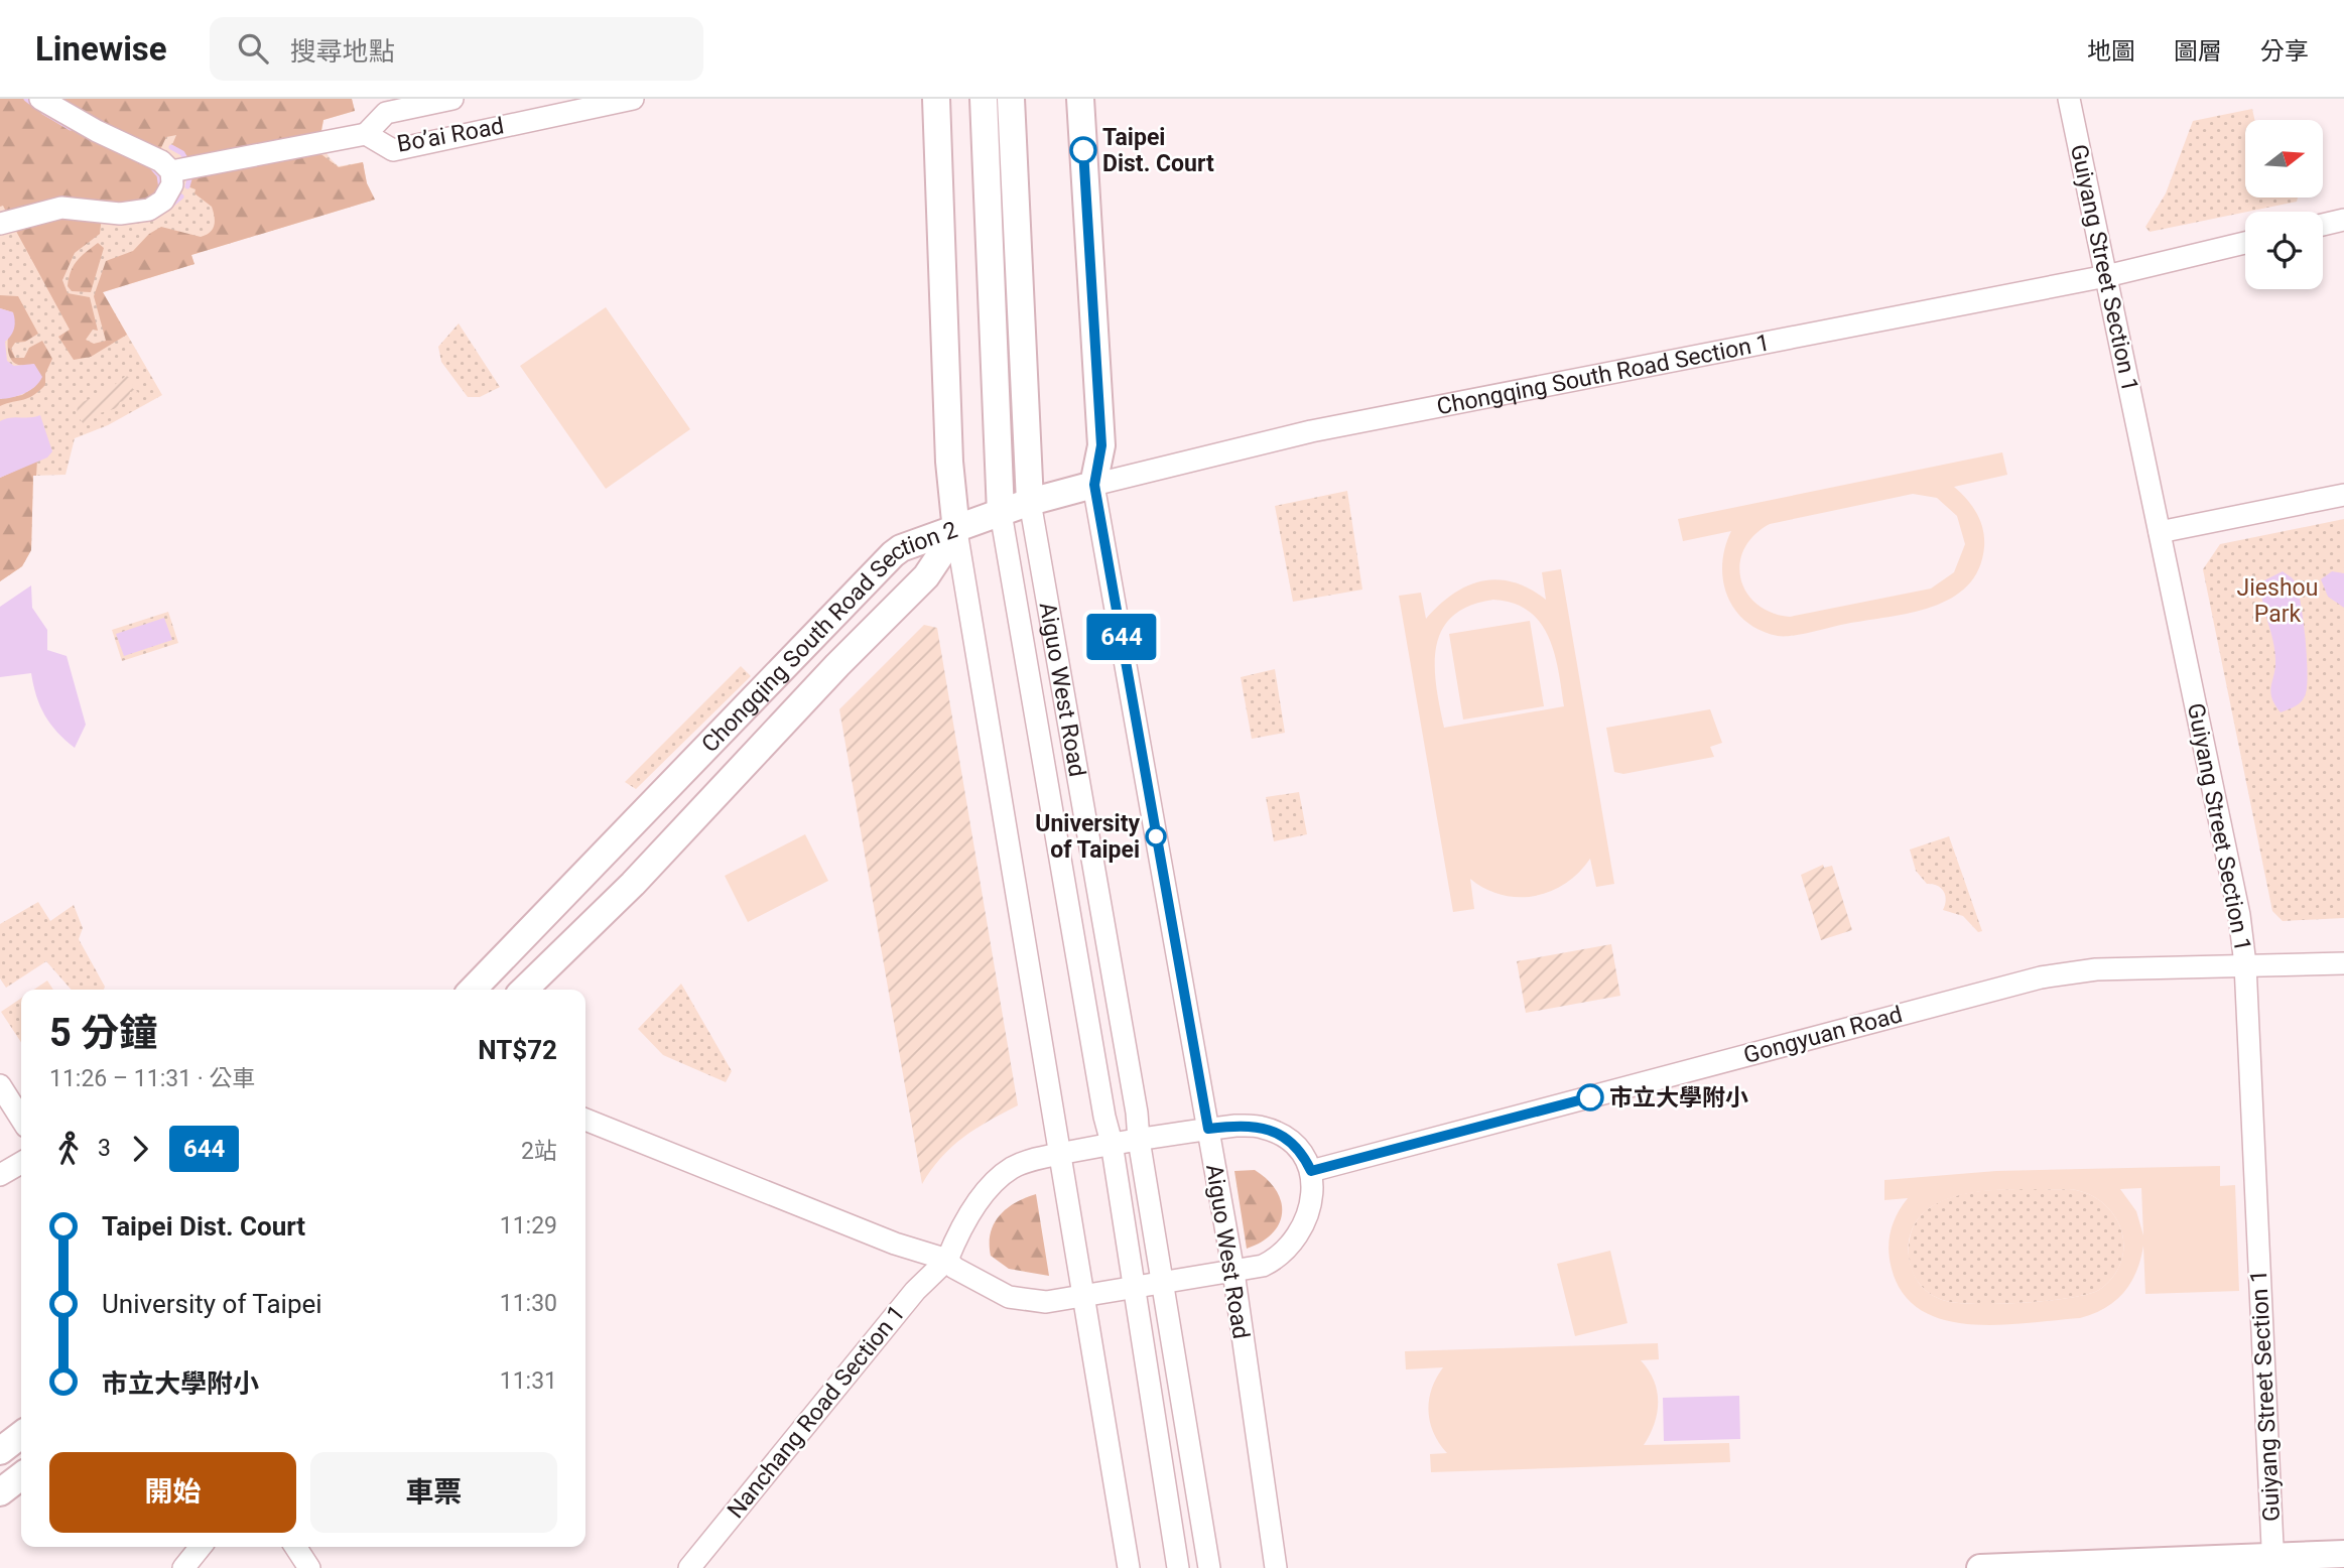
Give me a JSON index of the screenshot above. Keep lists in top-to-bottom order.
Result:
{
  "streets": {
    "main road": ["Chongqing South Road Section 1", "Chongqing South Road Section 2", "Aiguo West Road"],
    "street": [
      "Bo’ai Road",
      "Guiyang Street Section 1",
      "Gongyuan Road",
      "Nanchang Road Section 1"
    ]
  },
  "crossings": [
    ["Guiyang Street Section 1", "Chongqing South Road Section 1"],
    ["Guiyang Street Section 1", "Gongyuan Road"],
    ["Chongqing South Road Section 1", "Chongqing South Road Section 2"],
    ["Chongqing South Road Section 1", "Aiguo West Road"]
  ],
  "parks": ["Jieshou Park"],
  "places": ["Taipei Dist. Court", "University of Taipei", "市立大學附小"],
  "lines": ["bus line 644"],
  "north": "right",
  "page": {
    "header": "Linewise",
    "search": "搜尋地點",
    "nav": ["地圖", "圖層", "分享"],
    "on_map": "644",
    "heading": ["5 分鐘", "11:26 – 11:31 · 公車", "NT$72"],
    "legs": ["3", "644", "2站"],
    "list": [
      {
        "name": "Taipei Dist. Court",
        "value": "11:29"
      },
      {
        "name": "University of Taipei",
        "value": "11:30"
      },
      {
        "name": "市立大學附小",
        "value": "11:31"
      }
    ],
    "buttons": ["開始", "車票"]
  }
}
